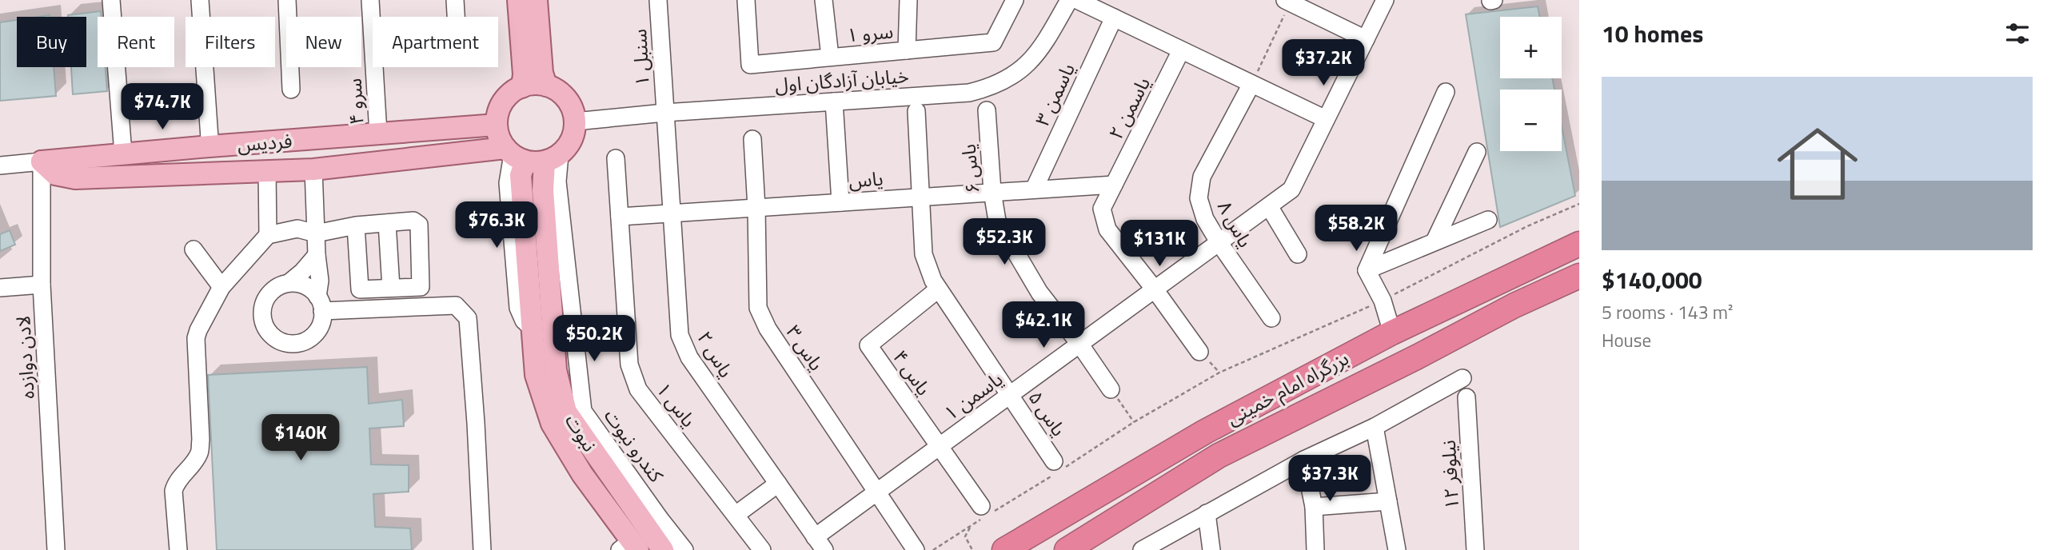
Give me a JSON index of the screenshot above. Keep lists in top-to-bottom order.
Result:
{
  "streets": {
    "highway": ["بزرگراه امام خمینی"],
    "main road": ["فردیس", "نبوت"],
    "street": [
      "سرو ۱",
      "سنبل ۱",
      "خیابان آزادگان اول",
      "یاسمن ۳",
      "سرو ۴",
      "یاسمن ۲",
      "یاس ۶",
      "یاس",
      "یاس ۸",
      "یاس ۳",
      "یاس ۲",
      "لادن دوازده",
      "یاس ۴",
      "یاسمن ۱",
      "یاس ۱",
      "یاس ۵",
      "کندرو نبوت",
      "نیلوفر ۱۲"
    ]
  },
  "crossings": [
    ["سنبل ۱", "خیابان آزادگان اول"],
    ["سنبل ۱", "یاس ۲"],
    ["خیابان آزادگان اول", "فردیس"],
    ["خیابان آزادگان اول", "یاس ۲"],
    ["خیابان آزادگان اول", "نبوت"],
    ["خیابان آزادگان اول", "کندرو نبوت"],
    ["یاسمن ۳", "یاس"],
    ["سرو ۴", "فردیس"],
    ["یاسمن ۲", "یاس"],
    ["یاسمن ۲", "یاسمن ۱"],
    ["فردیس", "لادن دوازده"],
    ["فردیس", "نبوت"],
    ["فردیس", "کندرو نبوت"],
    ["یاس ۶", "یاس"],
    ["یاس ۶", "یاسمن ۱"],
    ["یاس", "یاس ۳"],
    ["یاس", "یاس ۲"],
    ["یاس", "یاس ۱"],
    ["یاس", "یاس ۵"],
    ["یاس ۸", "یاسمن ۱"],
    ["یاس ۳", "یاسمن ۱"],
    ["یاس ۲", "یاسمن ۱"],
    ["یاس ۴", "یاسمن ۱"],
    ["یاس ۴", "یاس ۵"],
    ["یاسمن ۱", "یاس ۵"],
    ["نبوت", "کندرو نبوت"]
  ],
  "page": {
    "heading": "10 homes",
    "map_buttons": ["+", "−"],
    "chip": [
      "Buy",
      "Rent",
      "Filters",
      "New",
      "Apartment"
    ],
    "price": [
      "$37.2K",
      "$74.7K",
      "$76.3K",
      "$58.2K",
      "$52.3K",
      "$131K",
      "$42.1K",
      "$50.2K",
      "$140K",
      "$37.3K"
    ],
    "list": [
      {
        "name": "$140,000",
        "note": "5 rooms · 143 m² · House"
      }
    ]
  }
}
